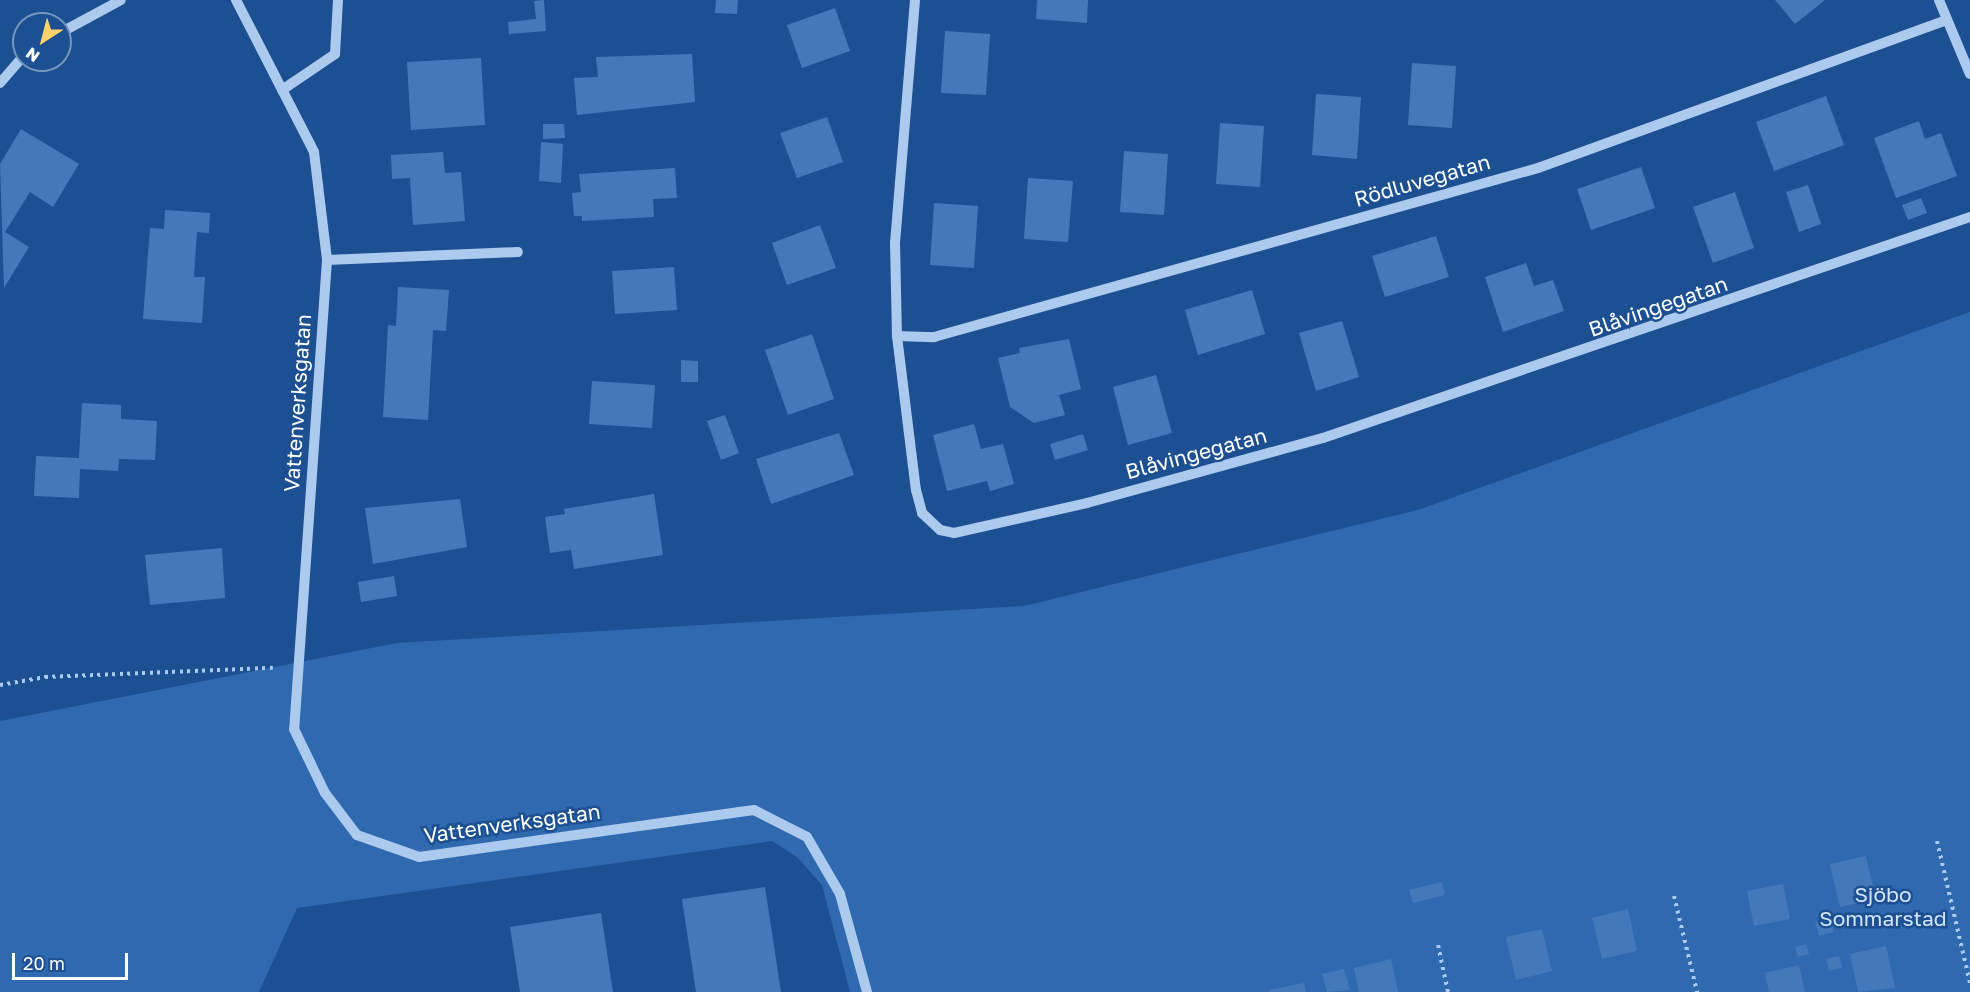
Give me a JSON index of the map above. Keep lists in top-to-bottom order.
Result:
{
  "streets": {
    "street": ["Rödluvegatan", "Blåvingegatan", "Vattenverksgatan"]
  },
  "crossings": [
    ["Rödluvegatan", "Blåvingegatan"]
  ],
  "parks": ["Sjöbo Sommarstad"],
  "scale_bar": "20 m",
  "north": "bottom left"
}
